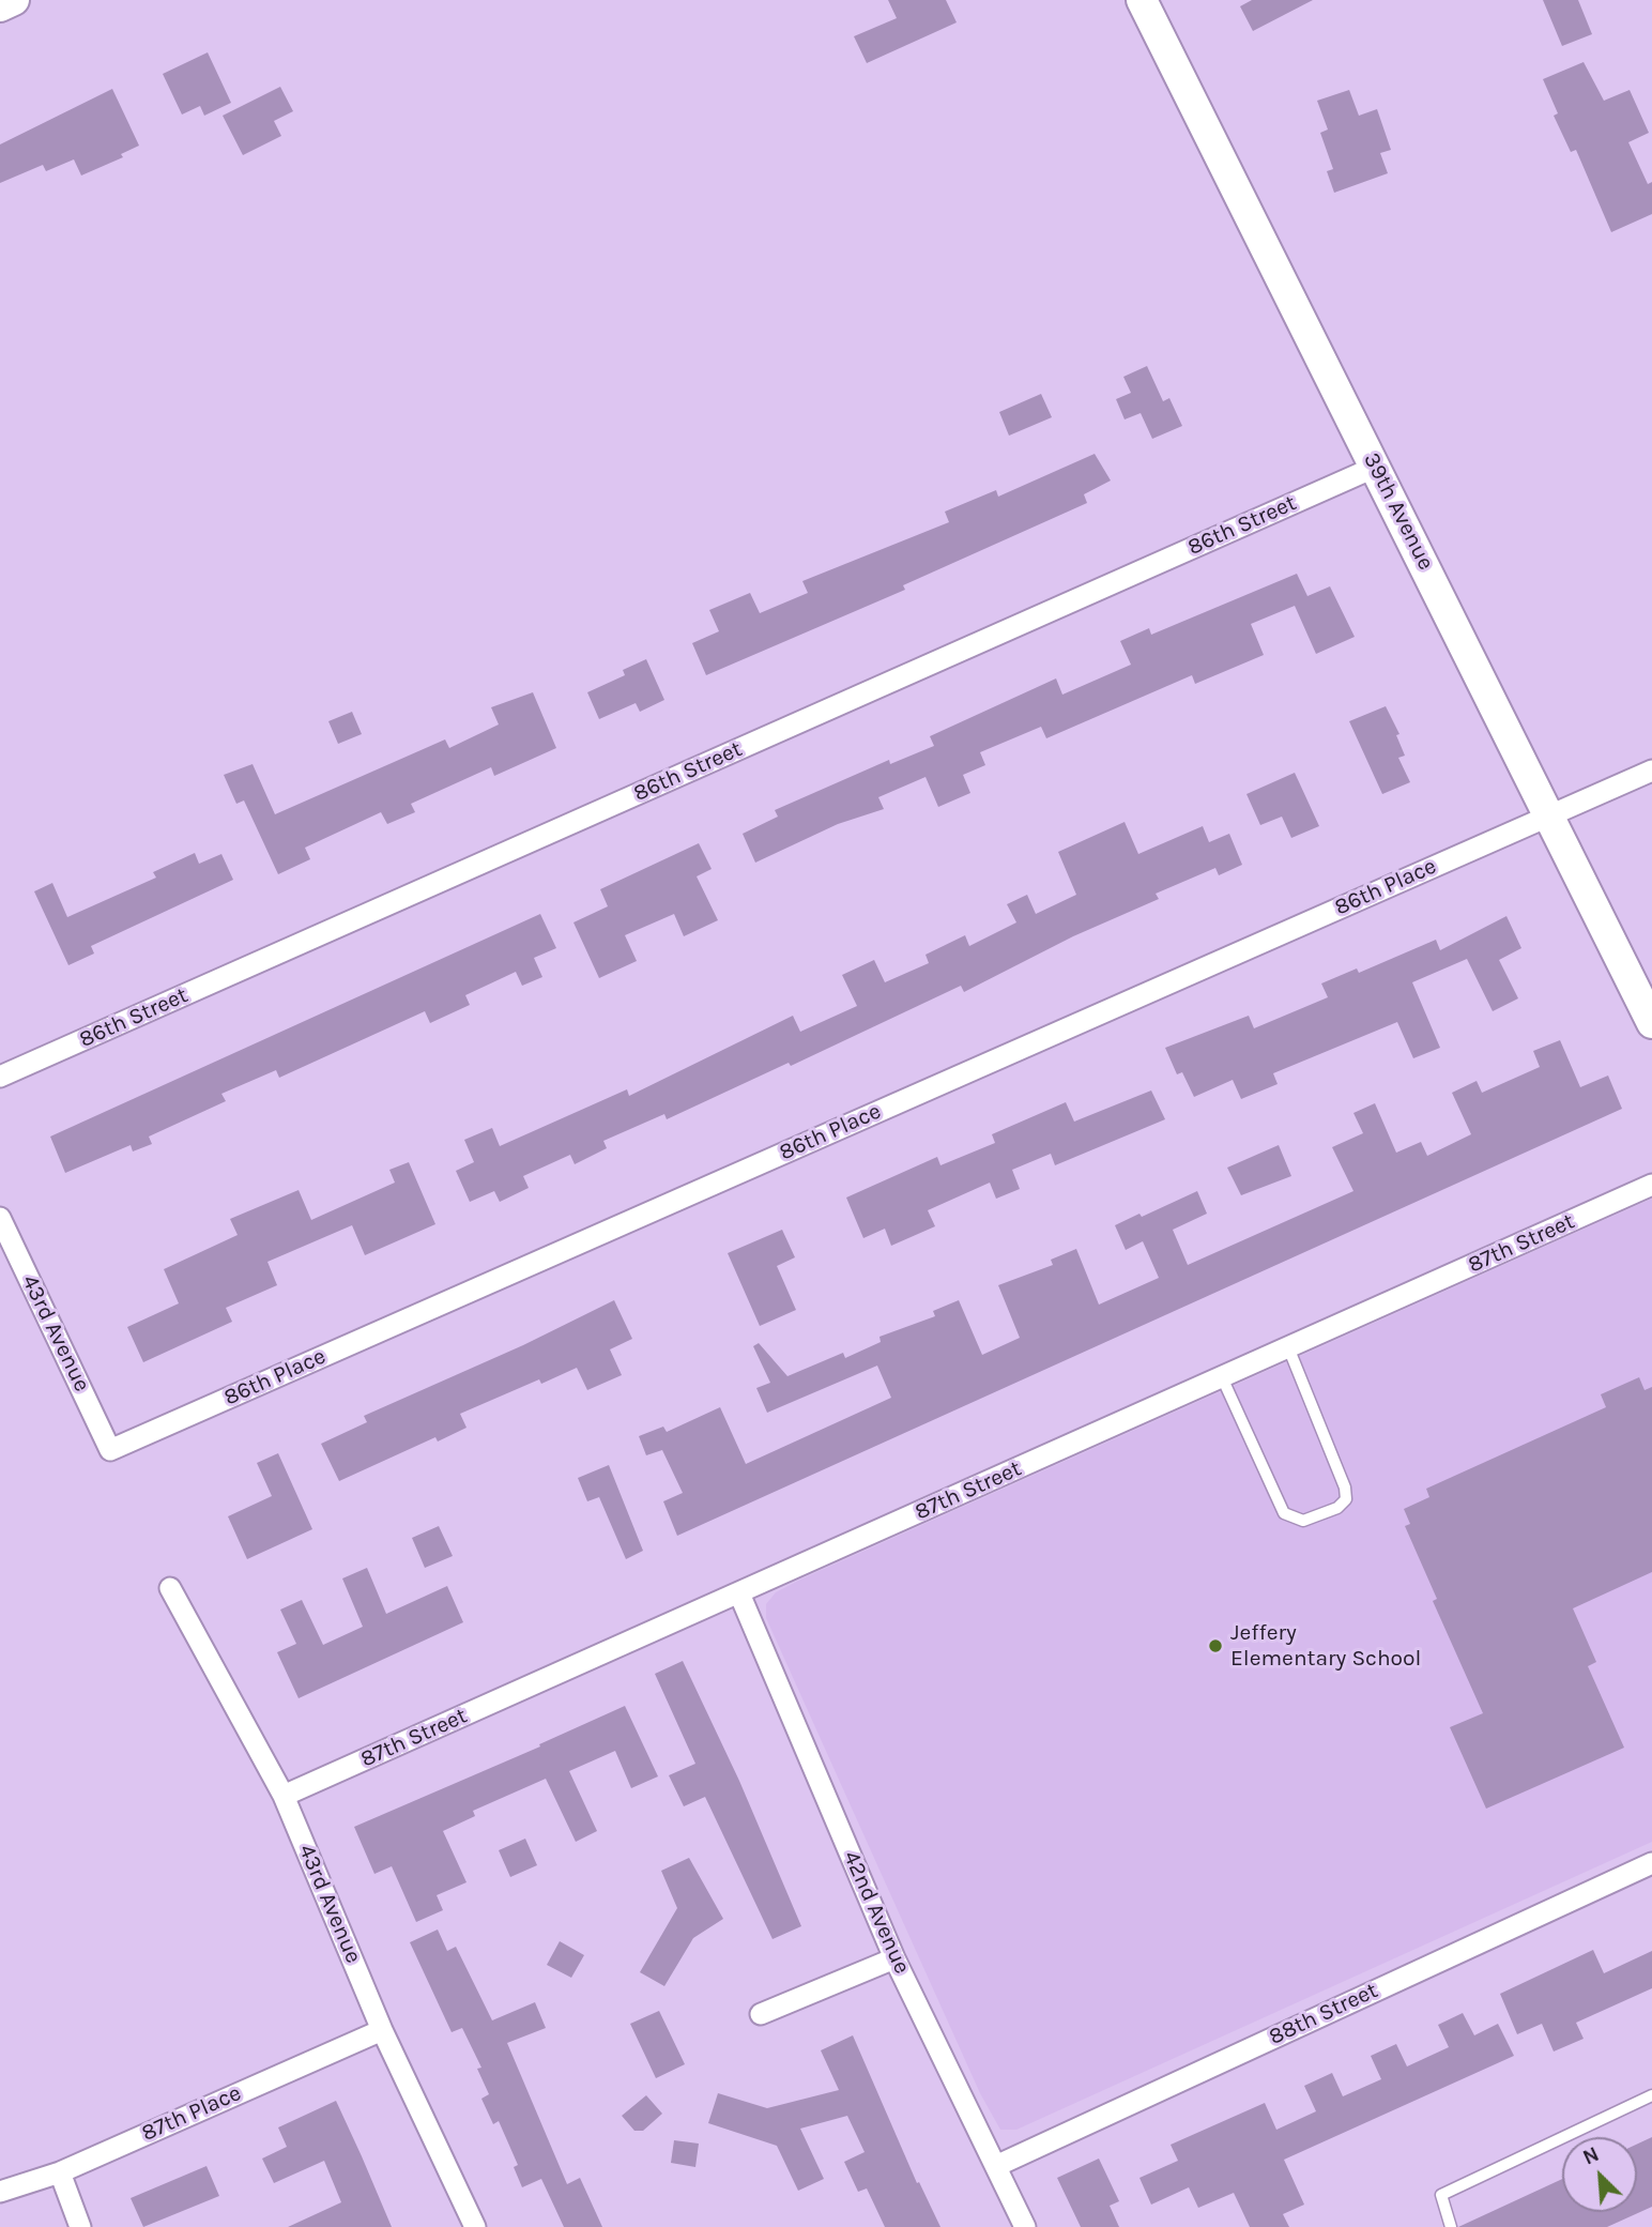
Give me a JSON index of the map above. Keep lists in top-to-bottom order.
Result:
{
  "streets": {
    "main road": ["39th Avenue"],
    "street": [
      "86th Street",
      "86th Place",
      "87th Street",
      "43rd Avenue",
      "42nd Avenue",
      "88th Street",
      "87th Place"
    ]
  },
  "crossings": [
    ["39th Avenue", "86th Street"],
    ["39th Avenue", "86th Place"],
    ["86th Place", "43rd Avenue"],
    ["87th Street", "43rd Avenue"],
    ["87th Street", "42nd Avenue"],
    ["43rd Avenue", "87th Place"],
    ["42nd Avenue", "88th Street"]
  ],
  "places": ["Jeffery Elementary School"],
  "north": "top left"
}
